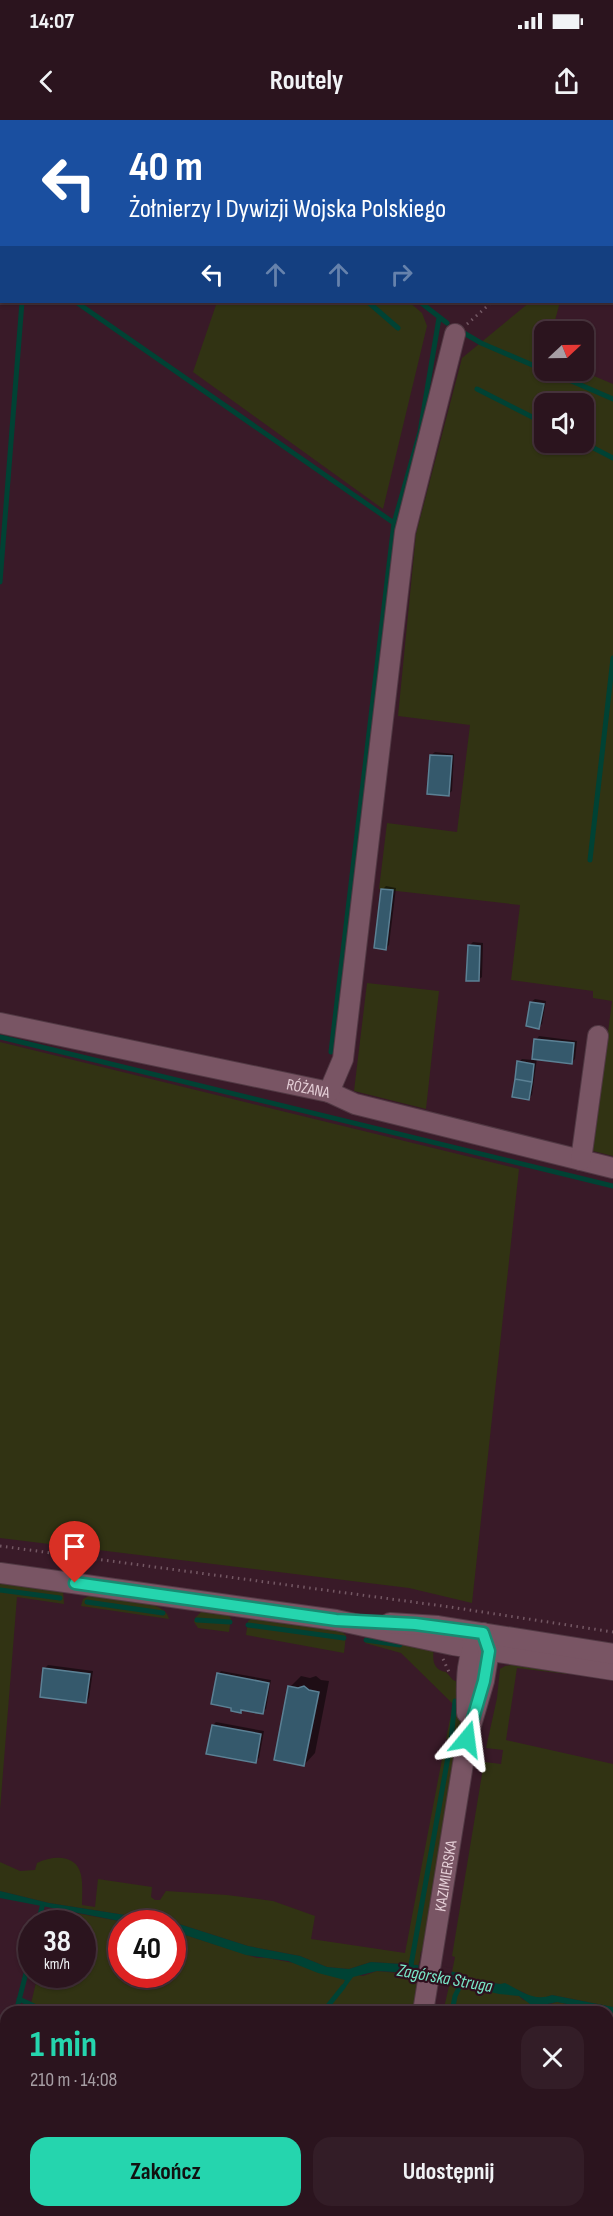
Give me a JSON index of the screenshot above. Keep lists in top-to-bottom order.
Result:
{
  "streets": {
    "street": ["RÓŻANA", "KAZIMIERSKA"]
  },
  "water": ["Zagórska Struga"],
  "north": "right",
  "page": {
    "status": "14:07",
    "header": "Routely",
    "turn": ["40 m", "Żołnierzy I Dywizji Wojska Polskiego"],
    "speed": "38 km/h",
    "limit": "40",
    "heading": ["1 min", "210 m · 14:08"],
    "buttons": ["Zakończ", "Udostępnij"]
  }
}
